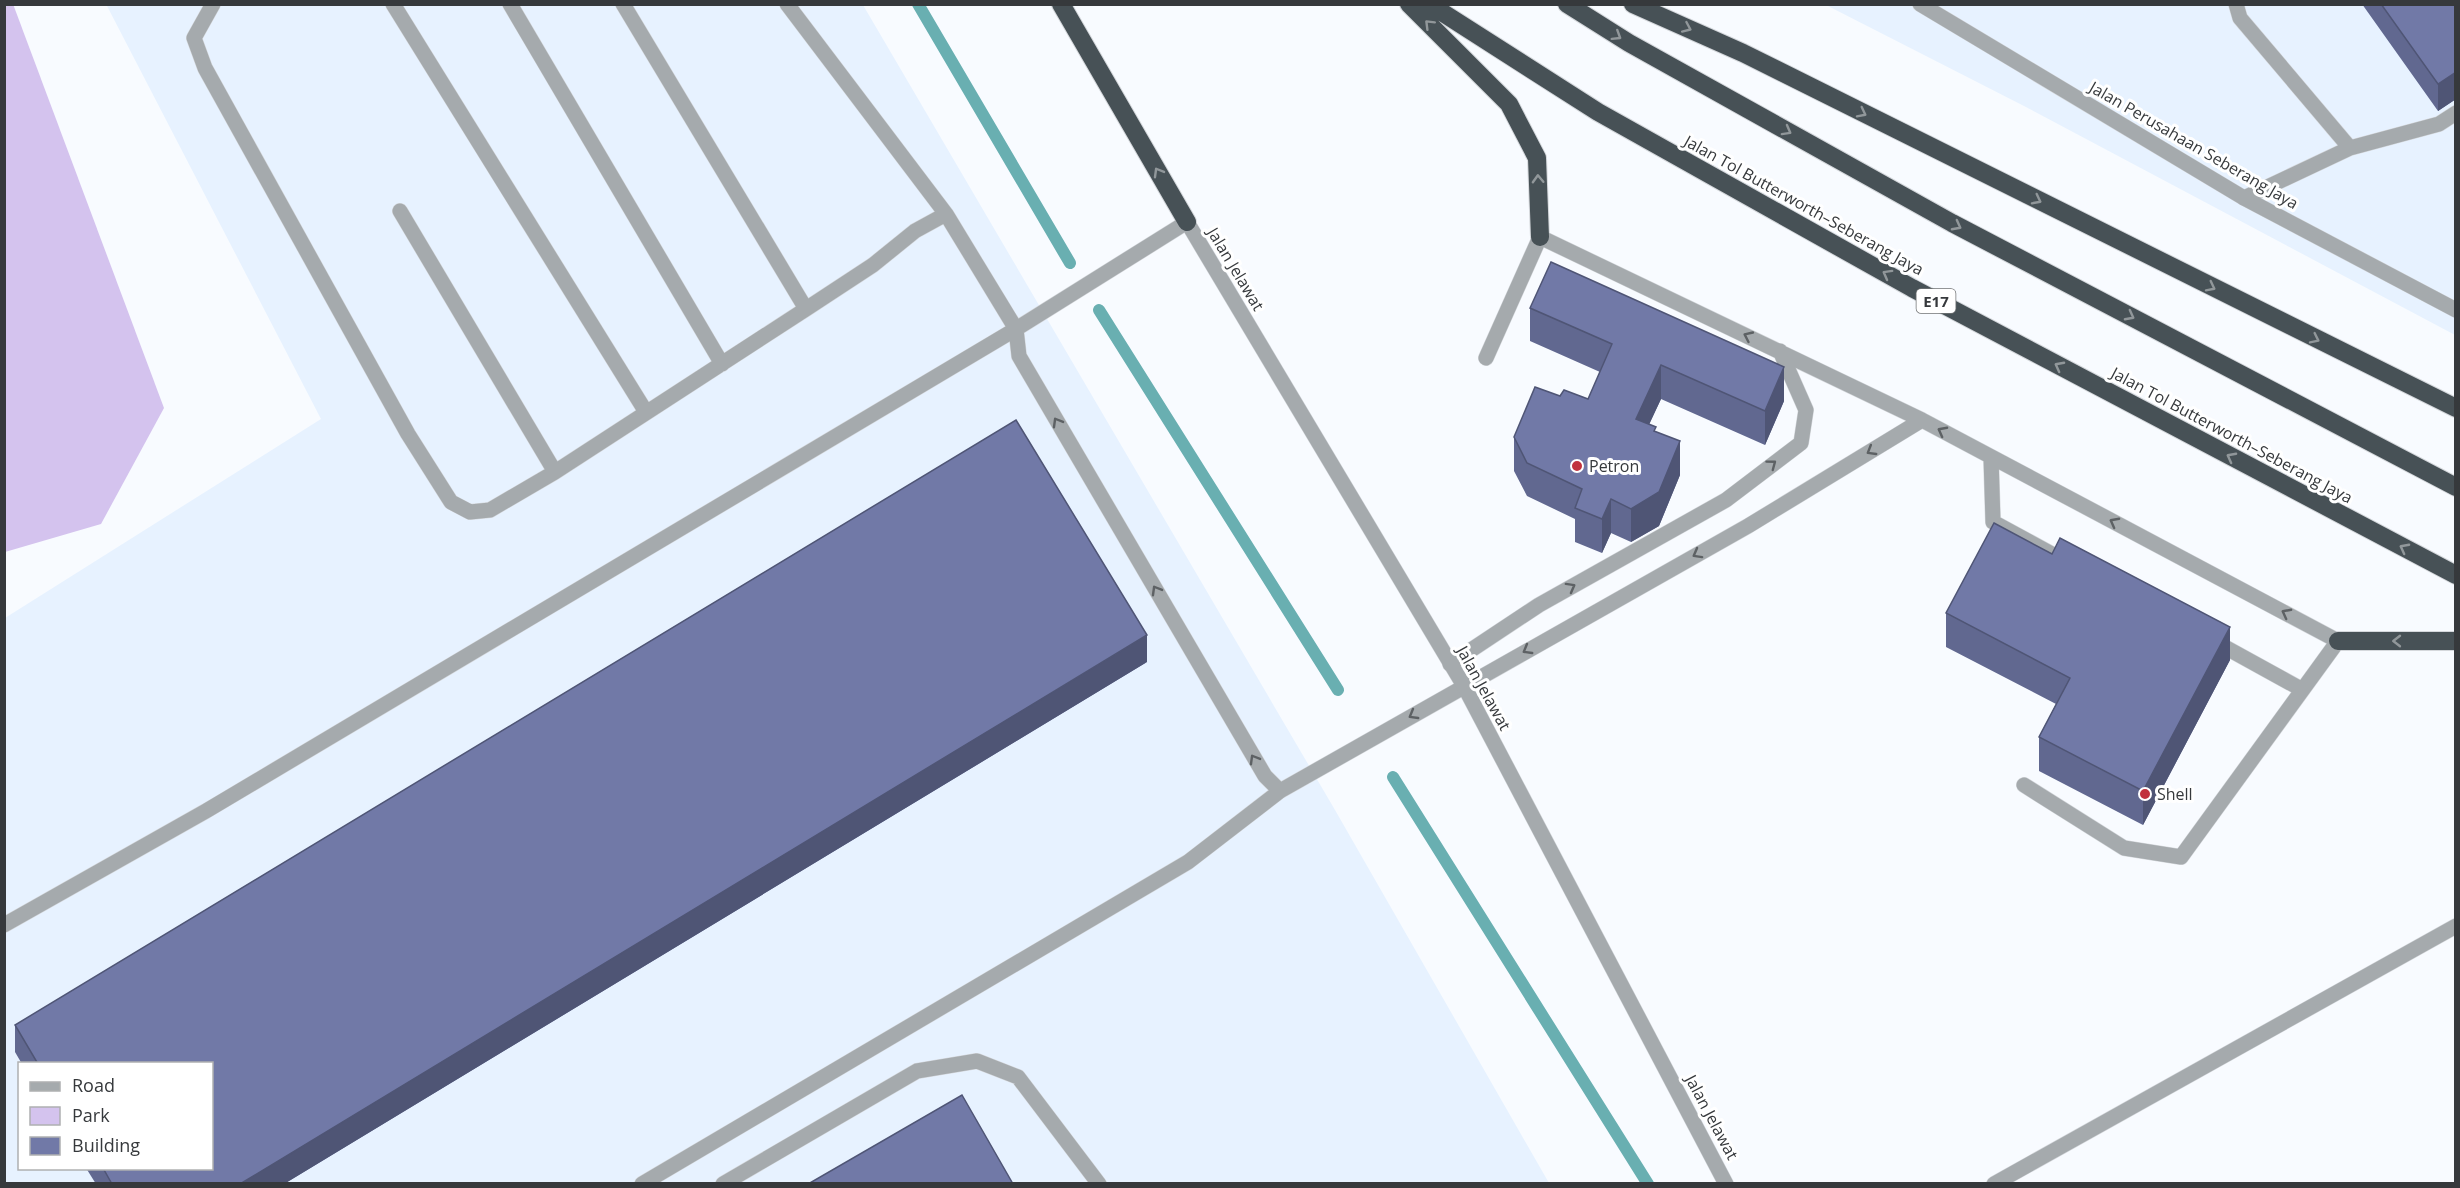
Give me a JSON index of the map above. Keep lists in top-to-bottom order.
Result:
{
  "streets": {
    "highway": ["Jalan Tol Butterworth–Seberang Jaya", "E17"],
    "street": ["Jalan Perusahaan Seberang Jaya", "Jalan Jelawat"]
  },
  "places": ["Petron", "Shell"],
  "legend": ["Road", "Park", "Building"]
}
